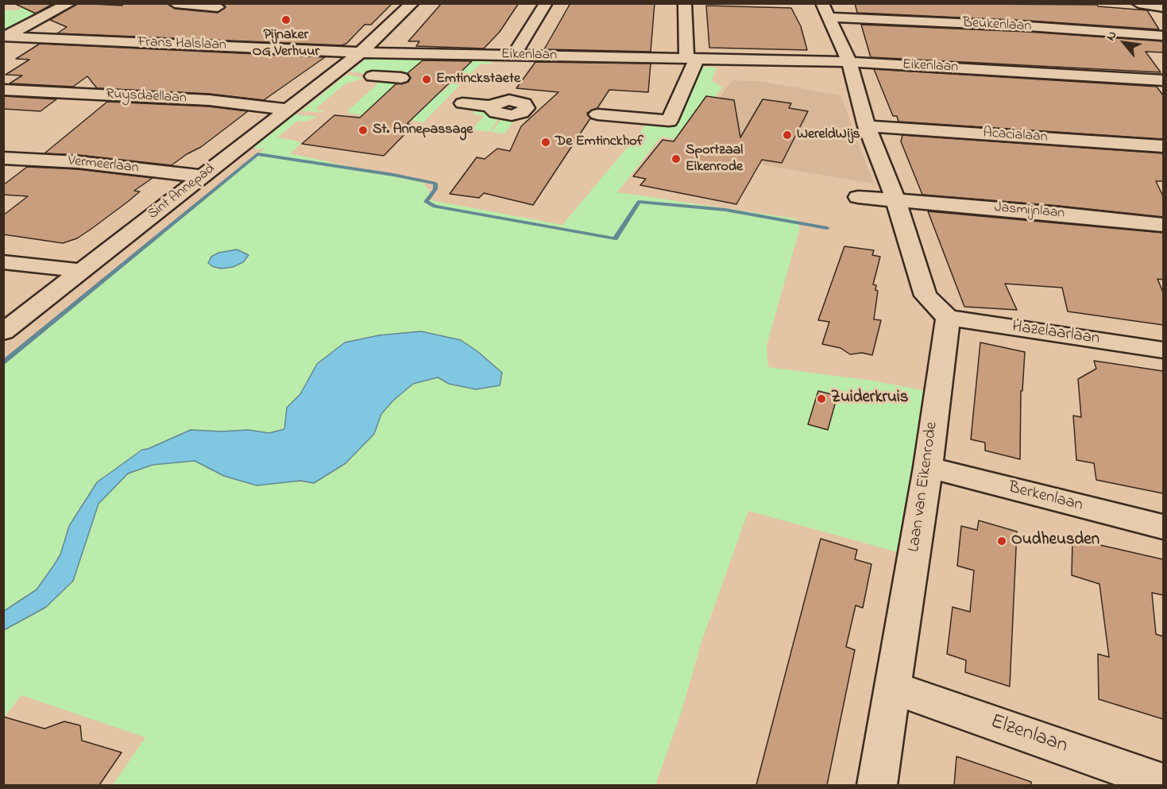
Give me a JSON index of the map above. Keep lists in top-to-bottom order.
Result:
{
  "streets": {
    "street": [
      "Beukenlaan",
      "Frans Halslaan",
      "Eikenlaan",
      "Ruysdaellaan",
      "Acacialaan",
      "Vermeerlaan",
      "Sint Annepad",
      "Jasmijnlaan",
      "Hazelaarlaan",
      "Laan van Eikenrode",
      "Berkenlaan",
      "Elzenlaan"
    ]
  },
  "crossings": [
    ["Frans Halslaan", "Eikenlaan"],
    ["Frans Halslaan", "Sint Annepad"],
    ["Eikenlaan", "Sint Annepad"],
    ["Ruysdaellaan", "Sint Annepad"],
    ["Vermeerlaan", "Sint Annepad"],
    ["Hazelaarlaan", "Laan van Eikenrode"],
    ["Laan van Eikenrode", "Berkenlaan"],
    ["Laan van Eikenrode", "Elzenlaan"]
  ],
  "places": [
    "Pijnaker OG Verhuur",
    "Emtinckstaete",
    "St. Annepassage",
    "WereldWijs",
    "De Emtinckhof",
    "Sportzaal Eikenrode",
    "Zuiderkruis",
    "Oudheusden"
  ],
  "north": "top left"
}
